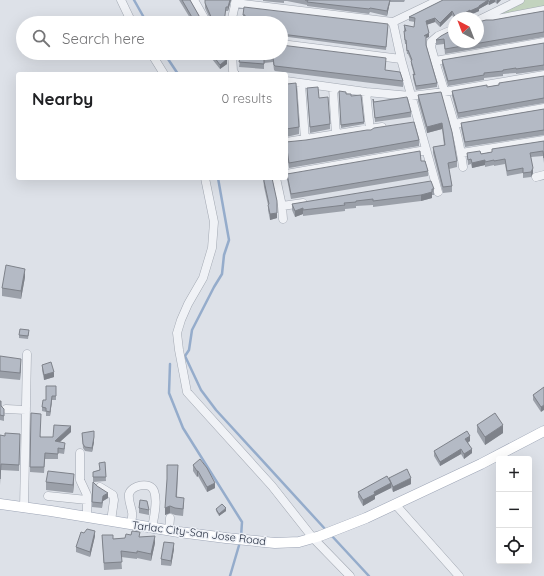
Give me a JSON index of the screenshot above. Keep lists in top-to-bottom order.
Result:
{
  "streets": {
    "main road": ["Tarlac City-San Jose Road"]
  },
  "north": "top left",
  "page": {
    "search": "Search here",
    "heading": ["Nearby", "0 results"],
    "map_buttons": ["+", "−"]
  }
}
